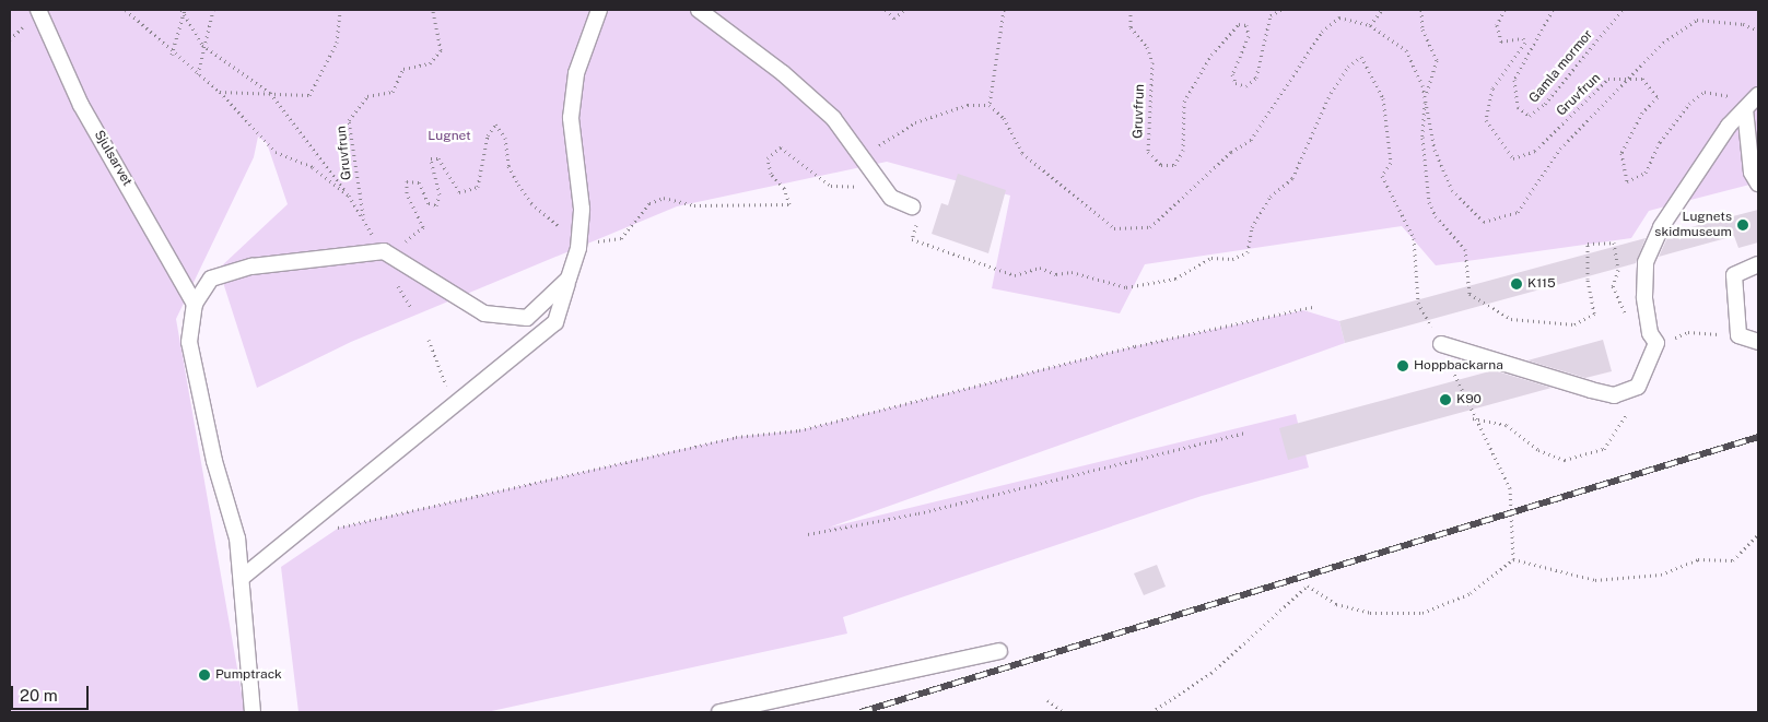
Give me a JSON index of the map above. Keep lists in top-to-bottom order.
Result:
{
  "streets": {
    "lane": ["Sjulsarvet"],
    "path": ["Gamla mormor", "Gruvfrun"]
  },
  "parks": ["Lugnet"],
  "places": [
    "Lugnets skidmuseum",
    "K115",
    "Hoppbackarna",
    "K90",
    "Pumptrack"
  ],
  "scale_bar": "20 m"
}
